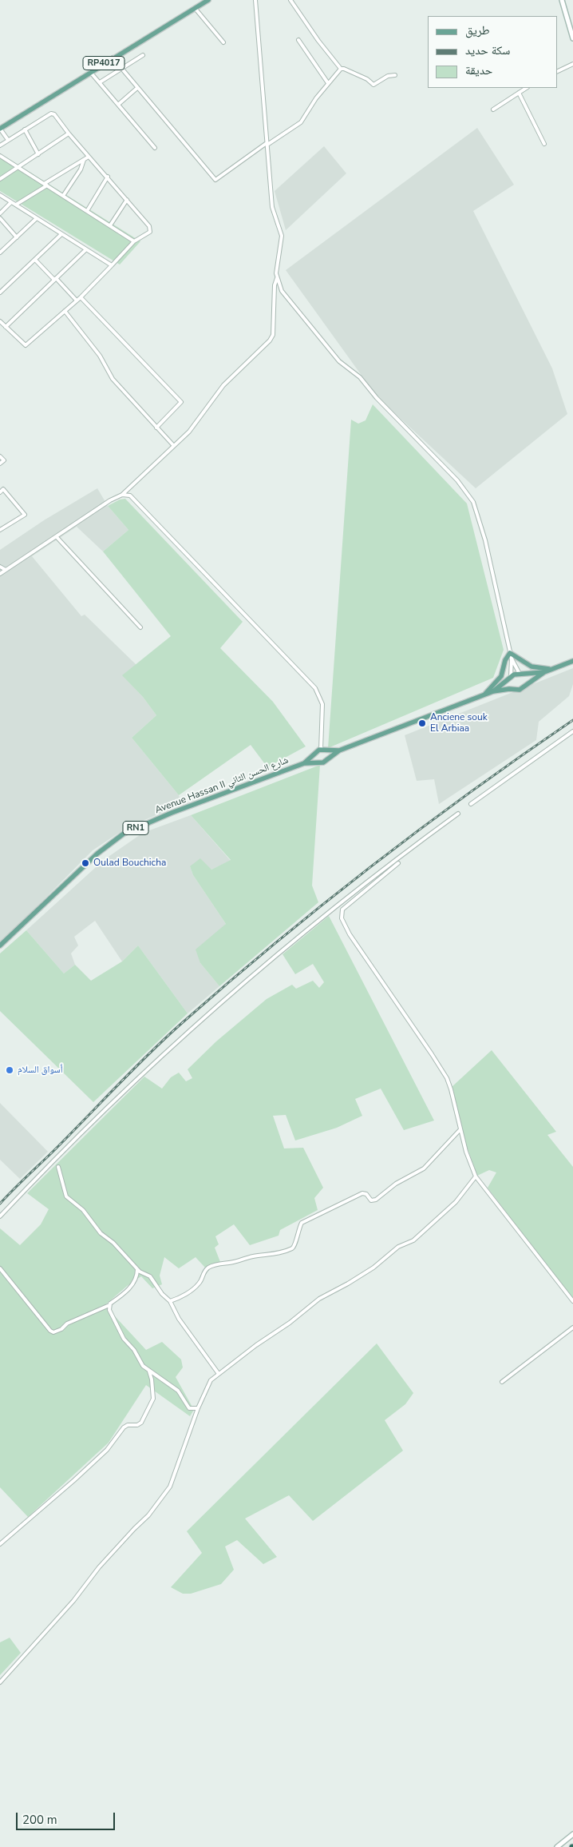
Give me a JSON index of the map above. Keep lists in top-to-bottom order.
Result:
{
  "streets": {
    "main road": ["RP4017", "Avenue Hassan II شارع الحسن الثاني", "RN1"]
  },
  "places": ["Anciene souk El Arbiaa", "Oulad Bouchicha", "أسواق السلام"],
  "legend": ["طريق", "سكة حديد", "حديقة"],
  "scale_bar": "200 m"
}
